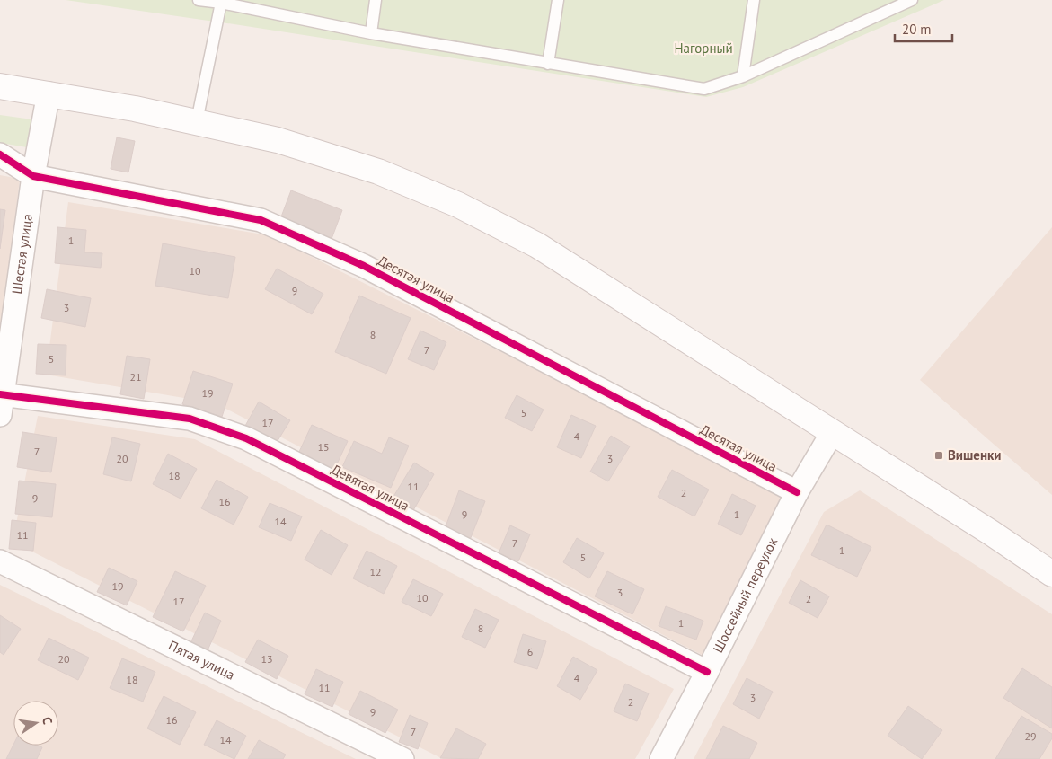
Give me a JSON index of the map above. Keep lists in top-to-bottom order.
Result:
{
  "streets": {
    "street": [
      "Шестая улица",
      "Десятая улица",
      "Девятая улица",
      "Шоссейный переулок",
      "Пятая улица"
    ]
  },
  "crossings": [
    ["Шестая улица", "Десятая улица"],
    ["Шестая улица", "Девятая улица"],
    ["Десятая улица", "Шоссейный переулок"],
    ["Девятая улица", "Шоссейный переулок"]
  ],
  "parks": ["Нагорный"],
  "places": {
    "transit": ["Вишенки"]
  },
  "house_numbers": [
    "1",
    "10",
    "9",
    "3",
    "8",
    "7",
    "5",
    "21",
    "19",
    "5",
    "17",
    "4",
    "15",
    "7",
    "20",
    "3",
    "18",
    "11",
    "2",
    "9",
    "16",
    "9",
    "1",
    "14",
    "11",
    "7",
    "1",
    "5",
    "12",
    "19",
    "3",
    "10",
    "2",
    "17",
    "1",
    "8",
    "6",
    "20",
    "13",
    "4",
    "18",
    "11",
    "3",
    "2",
    "9",
    "16",
    "7",
    "29",
    "14"
  ],
  "scale_bar": "20 m",
  "north": "right"
}
